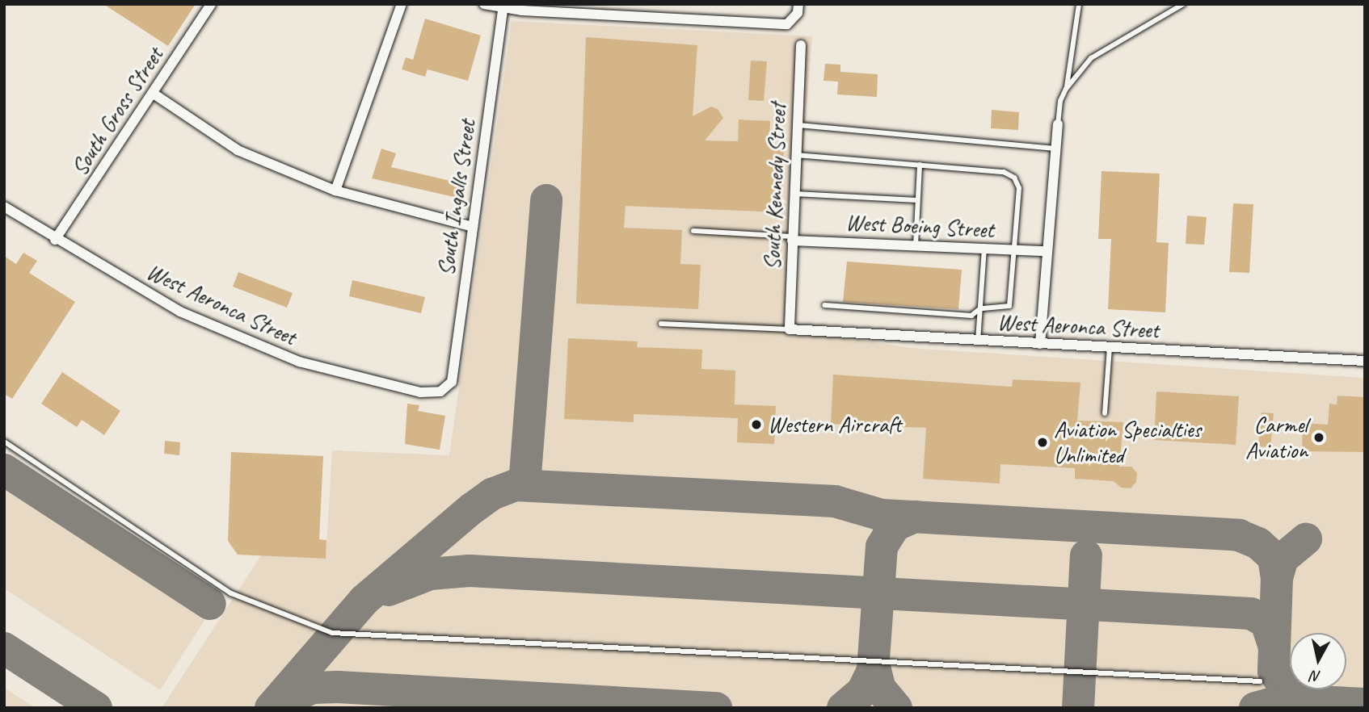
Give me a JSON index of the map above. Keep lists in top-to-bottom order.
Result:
{
  "streets": {
    "street": [
      "South Gross Street",
      "South Kennedy Street",
      "South Ingalls Street",
      "West Boeing Street",
      "West Aeronca Street"
    ]
  },
  "crossings": [
    ["South Gross Street", "West Aeronca Street"],
    ["South Kennedy Street", "West Boeing Street"],
    ["South Kennedy Street", "West Aeronca Street"],
    ["South Ingalls Street", "West Aeronca Street"]
  ],
  "places": ["Western Aircraft", "Carmel Aviation", "Aviation Specialties Unlimited"],
  "north": "bottom"
}
